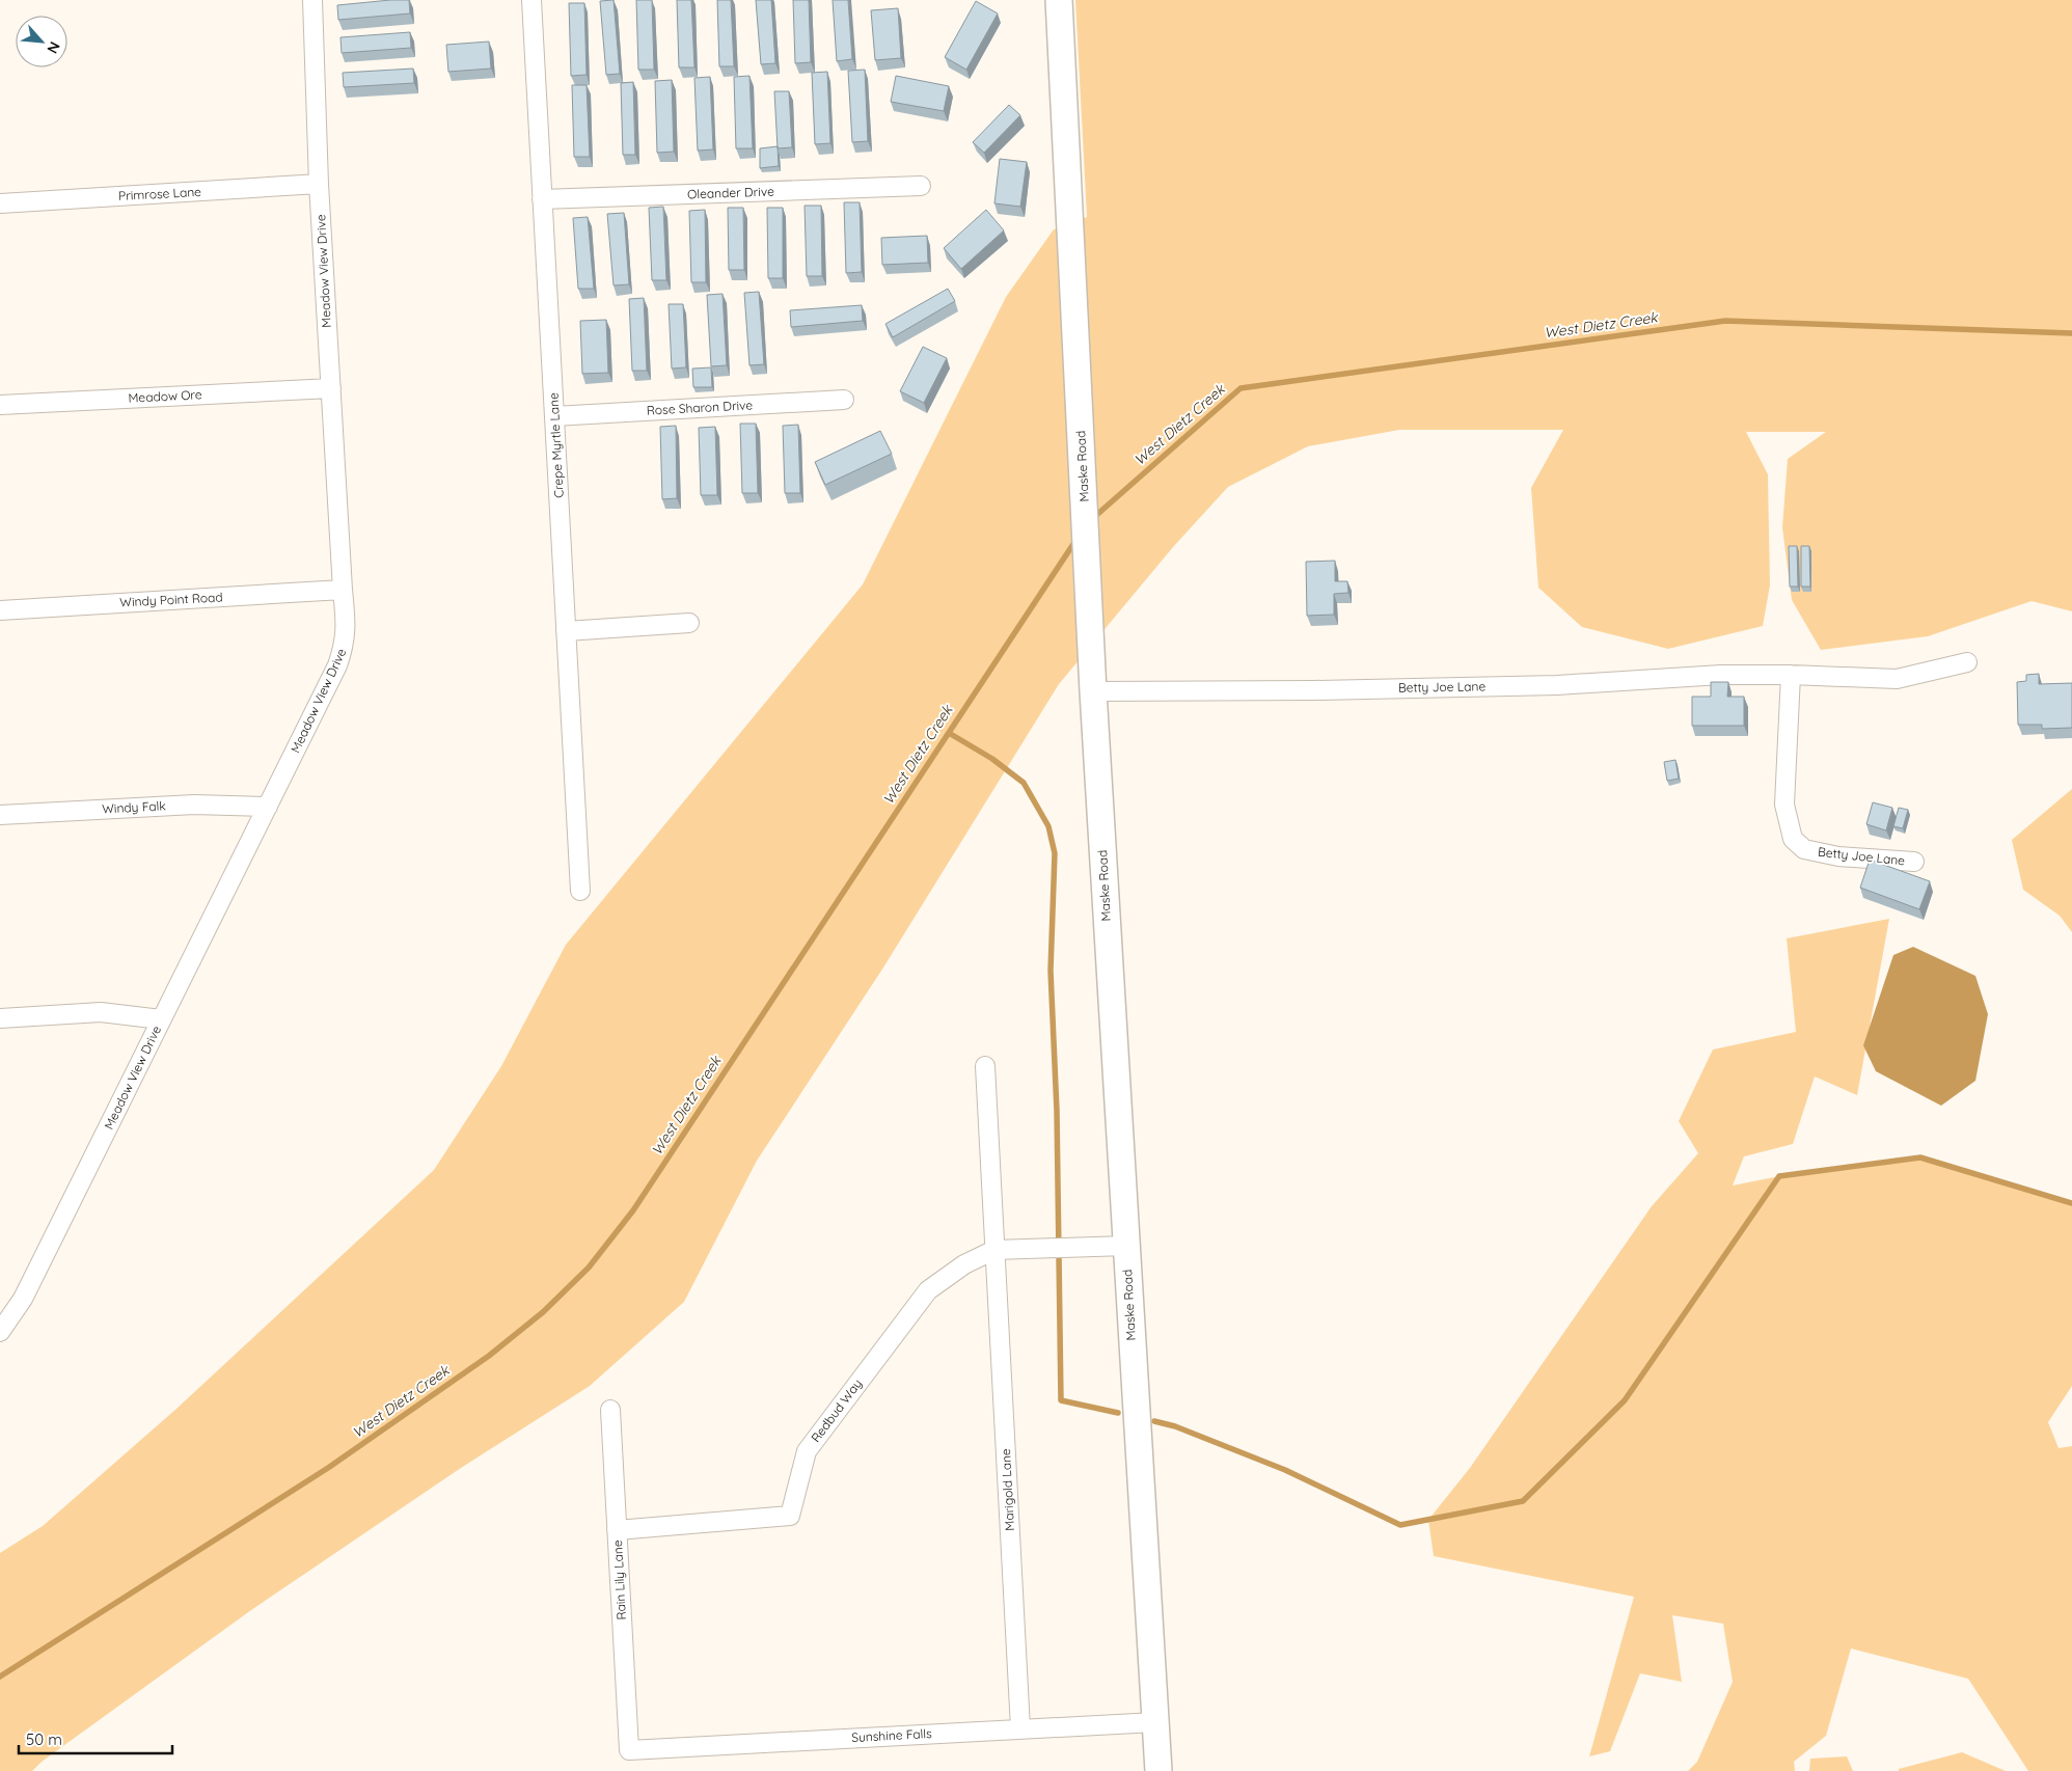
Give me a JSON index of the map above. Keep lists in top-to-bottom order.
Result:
{
  "streets": {
    "street": [
      "Oleander Drive",
      "Primrose Lane",
      "Meadow View Drive",
      "Meadow Ore",
      "Rose Sharon Drive",
      "Crepe Myrtle Lane",
      "Maske Road",
      "Windy Point Road",
      "Betty Joe Lane",
      "Windy Falk",
      "Redbud Way",
      "Marigold Lane",
      "Rain Lily Lane",
      "Sunshine Falls"
    ]
  },
  "crossings": [
    ["Oleander Drive", "Crepe Myrtle Lane"],
    ["Primrose Lane", "Meadow View Drive"],
    ["Meadow View Drive", "Meadow Ore"],
    ["Meadow View Drive", "Windy Point Road"],
    ["Meadow View Drive", "Windy Falk"],
    ["Rose Sharon Drive", "Crepe Myrtle Lane"],
    ["Maske Road", "Betty Joe Lane"],
    ["Maske Road", "Sunshine Falls"],
    ["Redbud Way", "Marigold Lane"],
    ["Redbud Way", "Rain Lily Lane"],
    ["Marigold Lane", "Sunshine Falls"],
    ["Rain Lily Lane", "Sunshine Falls"]
  ],
  "water": ["West Dietz Creek"],
  "scale_bar": "50 m",
  "north": "bottom right"
}
